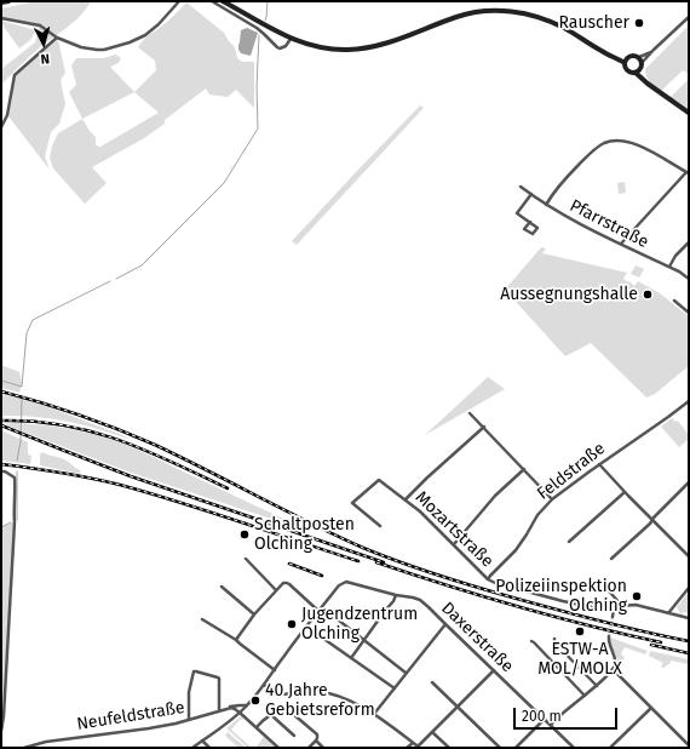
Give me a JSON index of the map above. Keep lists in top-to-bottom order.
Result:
{
  "streets": {
    "street": [
      "Pfarrstraße",
      "Feldstraße",
      "Mozartstraße",
      "Daxerstraße",
      "Neufeldstraße"
    ]
  },
  "crossings": [
    ["Feldstraße", "Mozartstraße"]
  ],
  "places": [
    "Rauscher",
    "Aussegnungshalle",
    "Schaltposten Olching",
    "Polizeiinspektion Olching",
    "Jugendzentrum Olching",
    "ESTW-A MOL/MOLX",
    "40 Jahre Gebietsreform"
  ],
  "scale_bar": "200 m",
  "north": "bottom"
}
